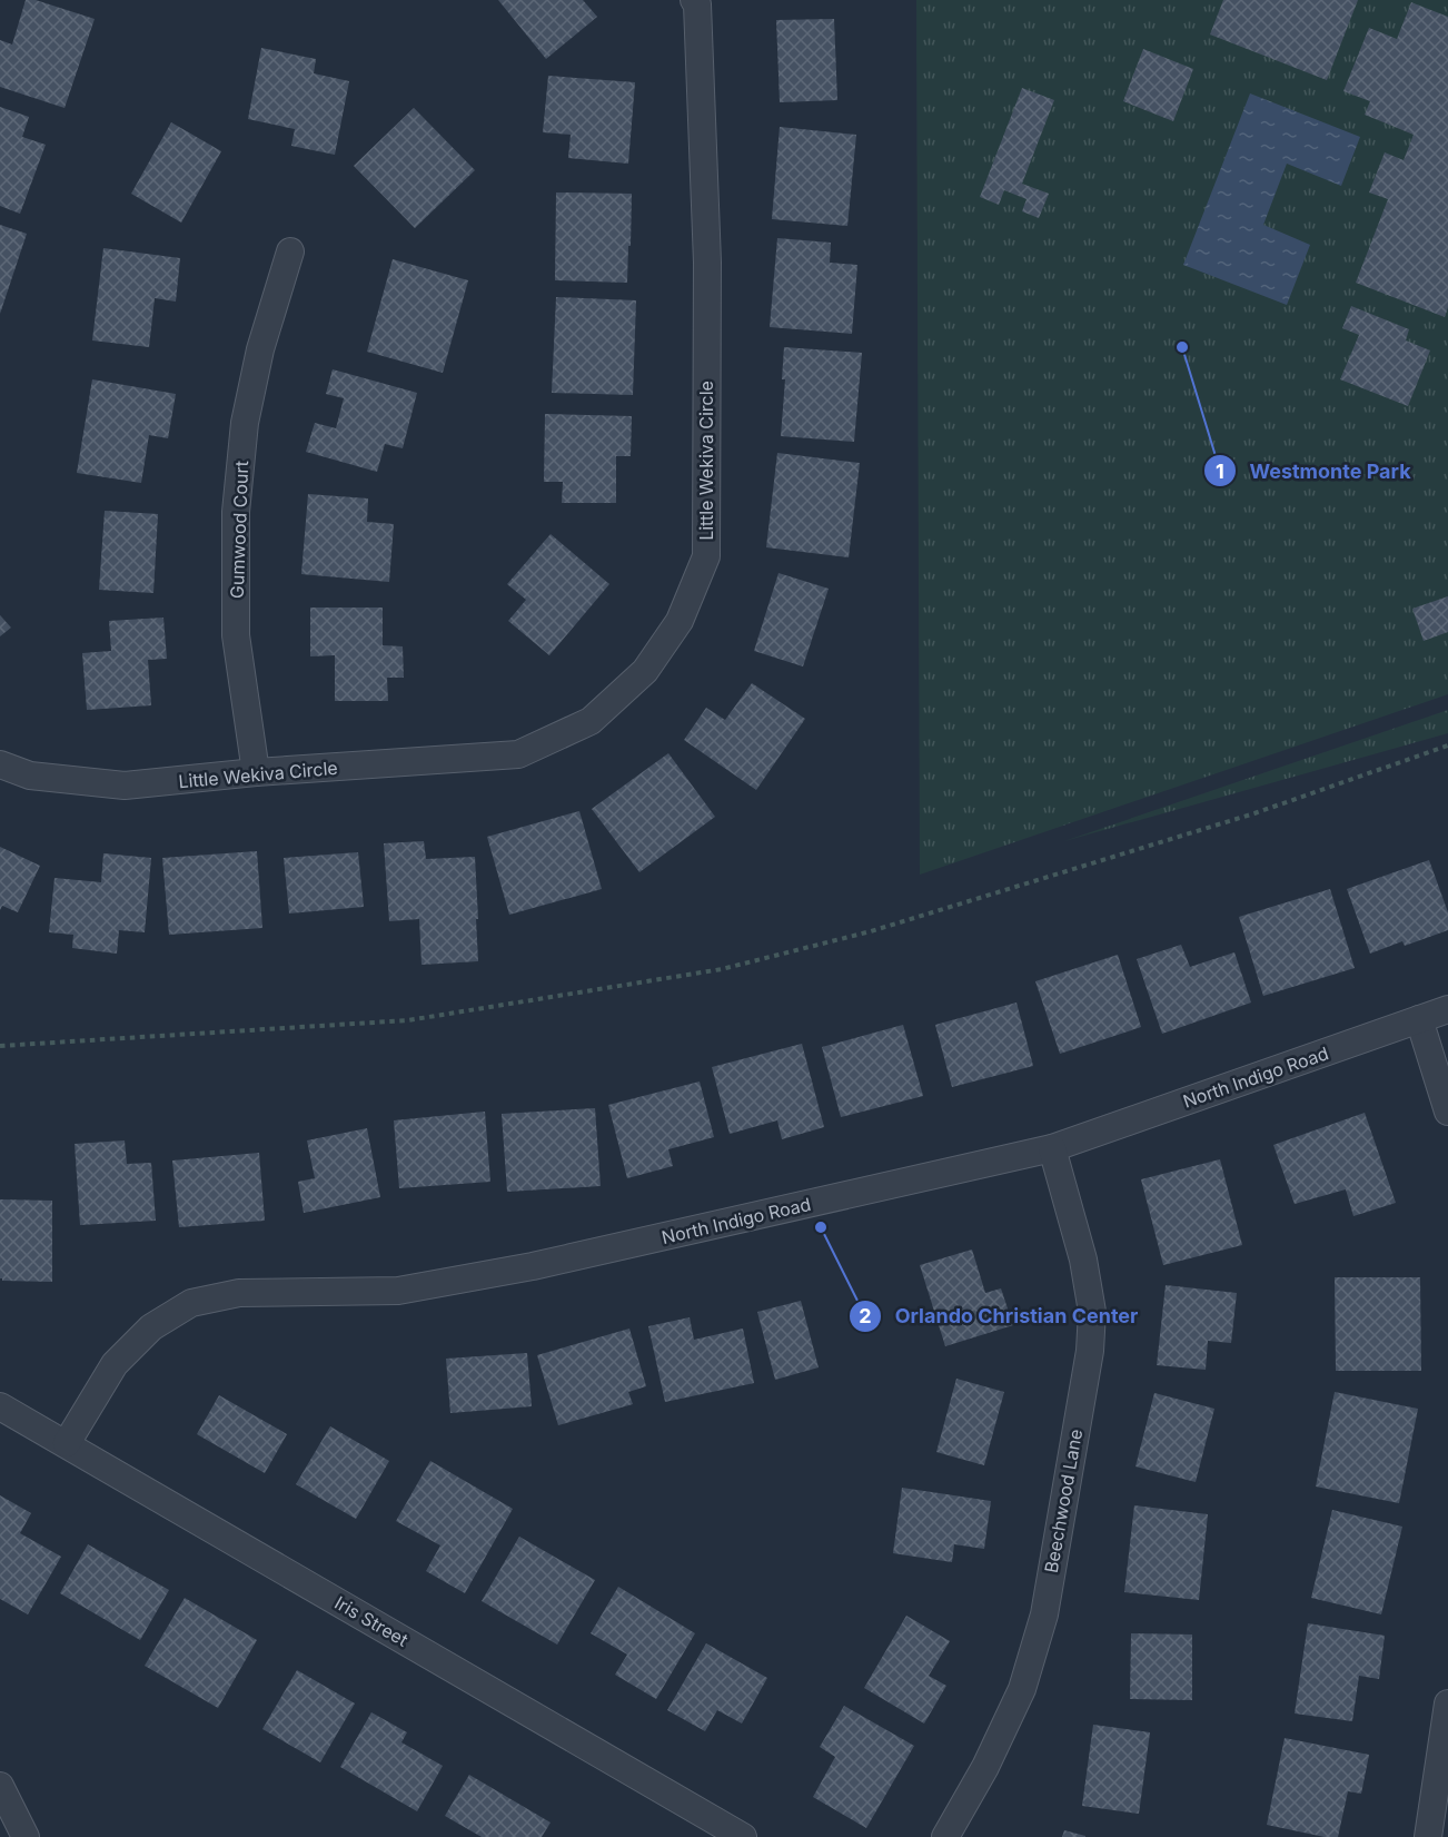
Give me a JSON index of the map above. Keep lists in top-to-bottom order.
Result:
{
  "streets": {
    "street": [
      "Little Wekiva Circle",
      "Gumwood Court",
      "North Indigo Road",
      "Beechwood Lane",
      "Iris Street"
    ]
  },
  "crossings": [
    ["Little Wekiva Circle", "Gumwood Court"],
    ["North Indigo Road", "Beechwood Lane"],
    ["North Indigo Road", "Iris Street"]
  ],
  "places": ["Westmonte Park", "Orlando Christian Center"]
}
